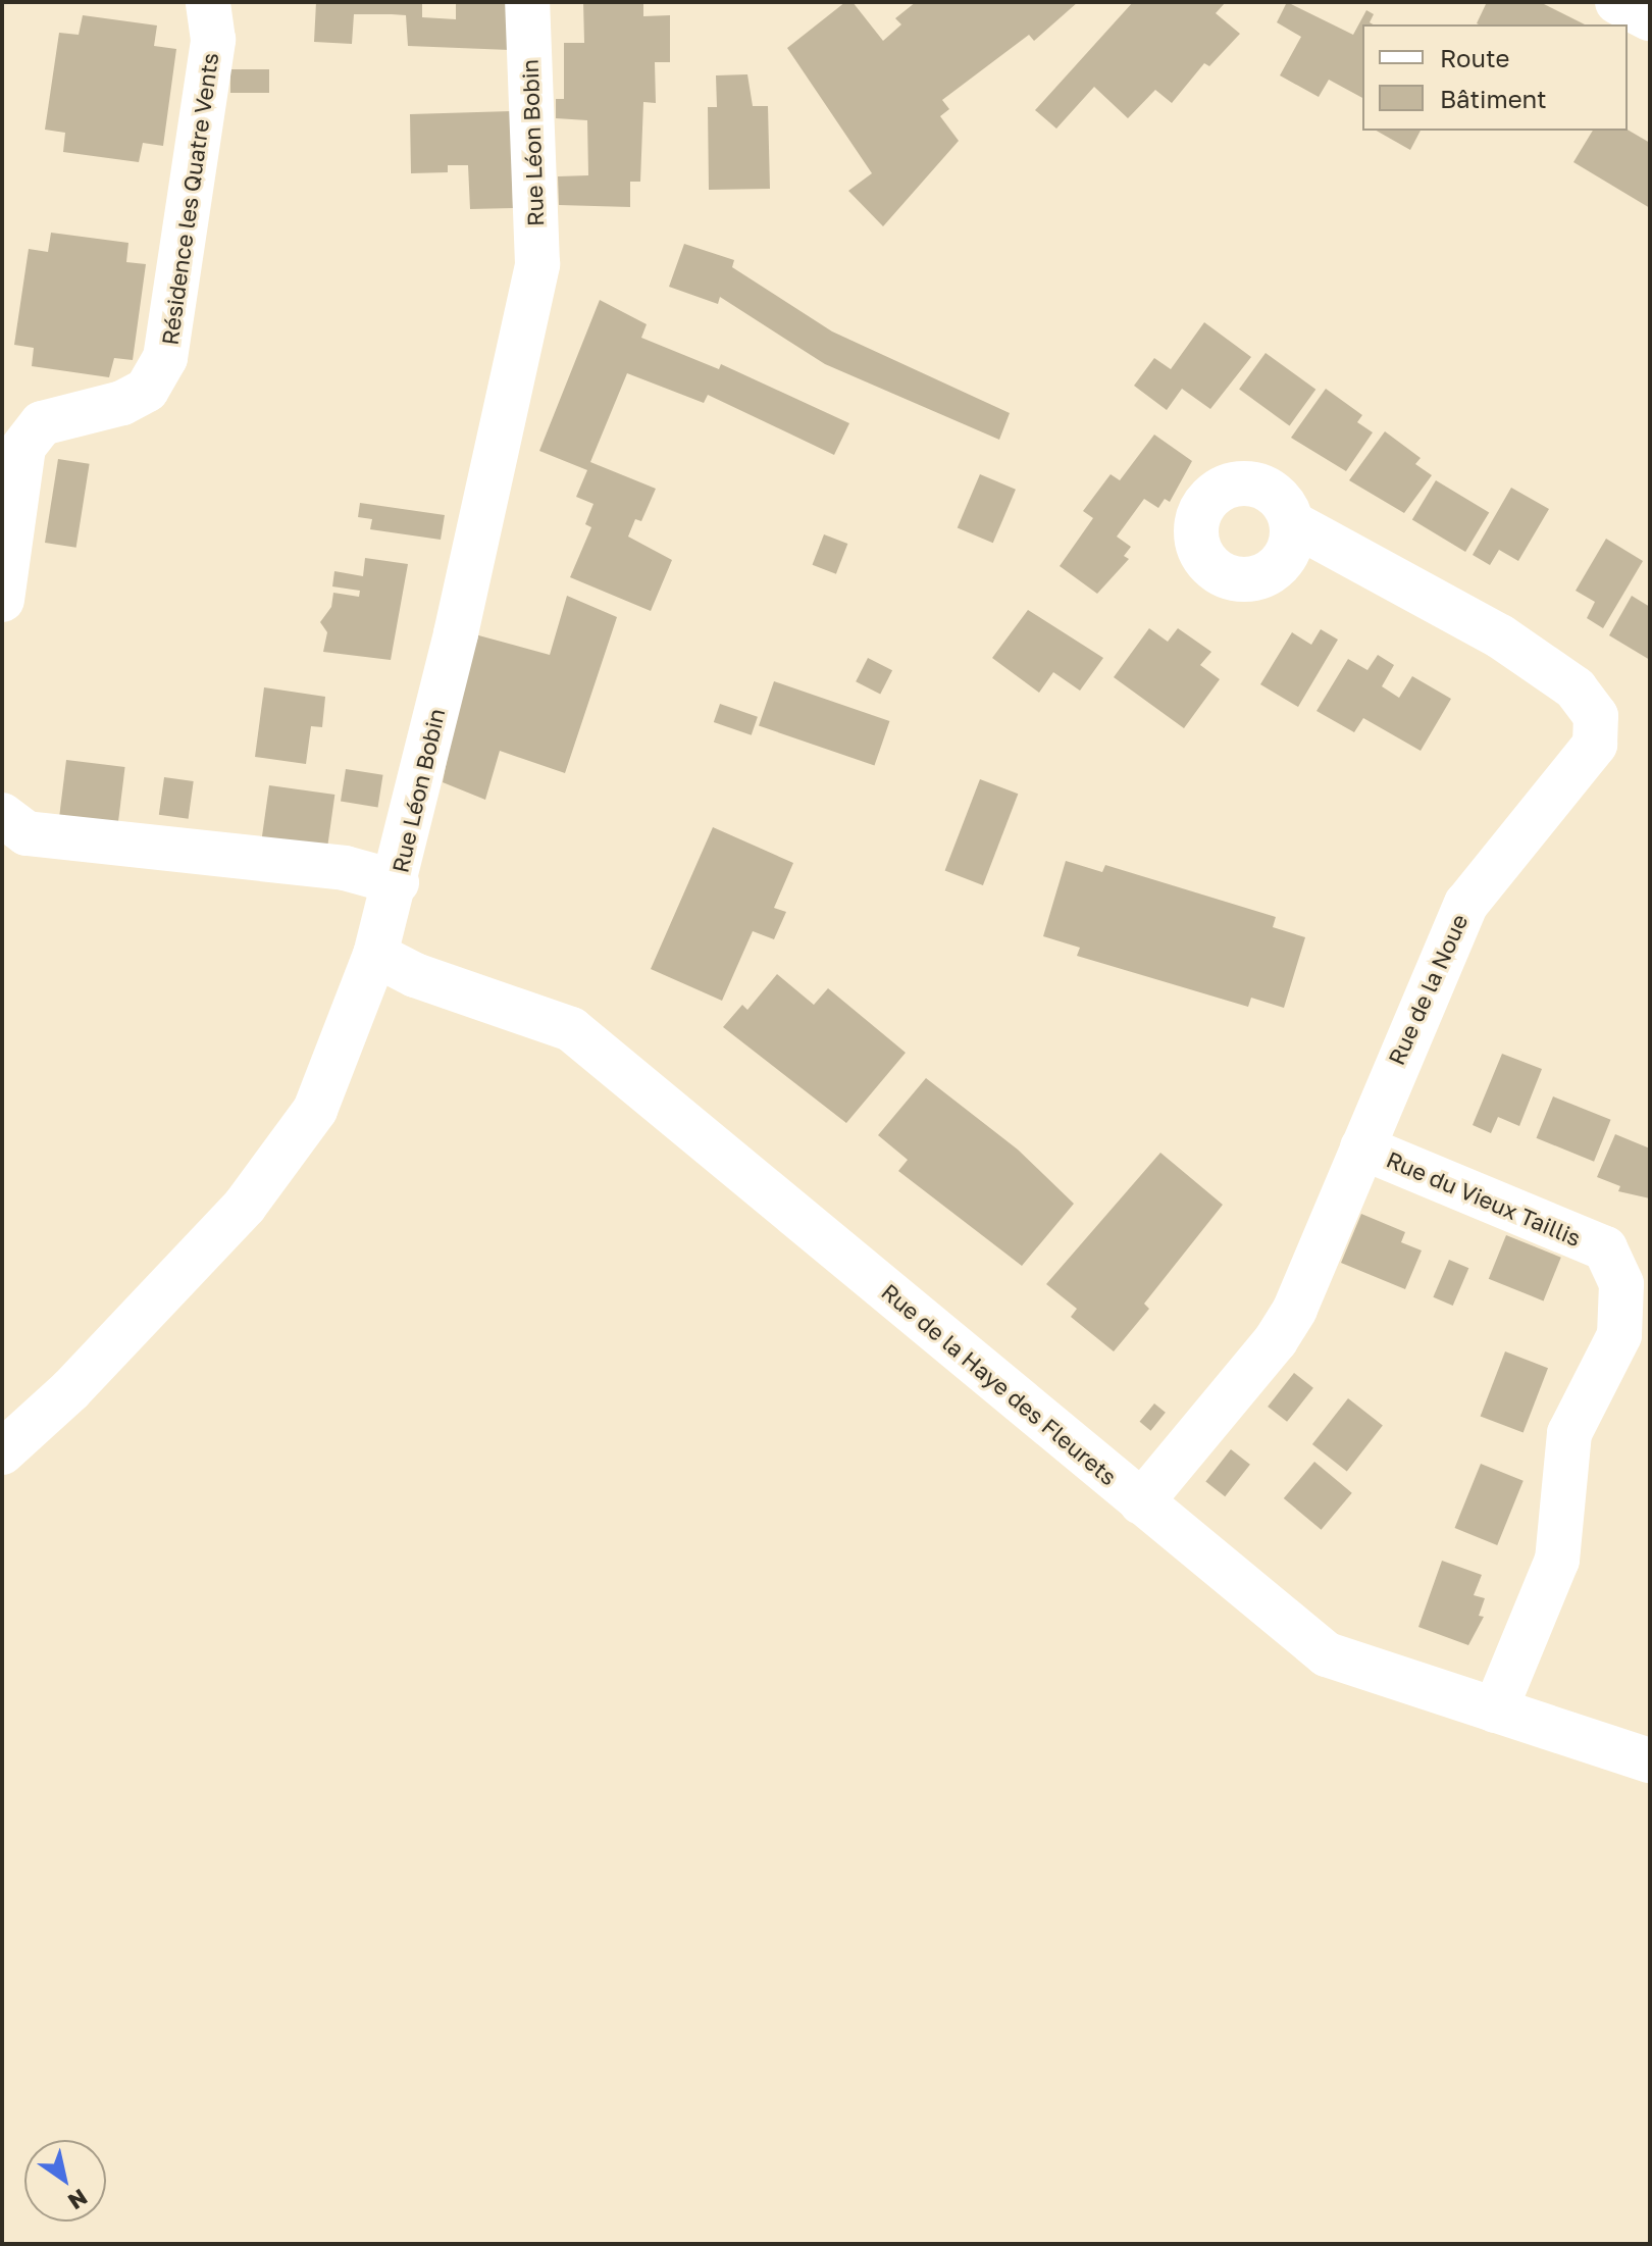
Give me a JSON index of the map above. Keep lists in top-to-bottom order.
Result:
{
  "streets": {
    "street": [
      "Rue Léon Bobin",
      "Résidence les Quatre Vents",
      "Rue de la Noue",
      "Rue du Vieux Taillis",
      "Rue de la Haye des Fleurets"
    ]
  },
  "crossings": [
    ["Rue Léon Bobin", "Rue de la Haye des Fleurets"],
    ["Rue de la Noue", "Rue du Vieux Taillis"],
    ["Rue de la Noue", "Rue de la Haye des Fleurets"],
    ["Rue du Vieux Taillis", "Rue de la Haye des Fleurets"]
  ],
  "legend": ["Route", "Bâtiment"],
  "north": "bottom right"
}
